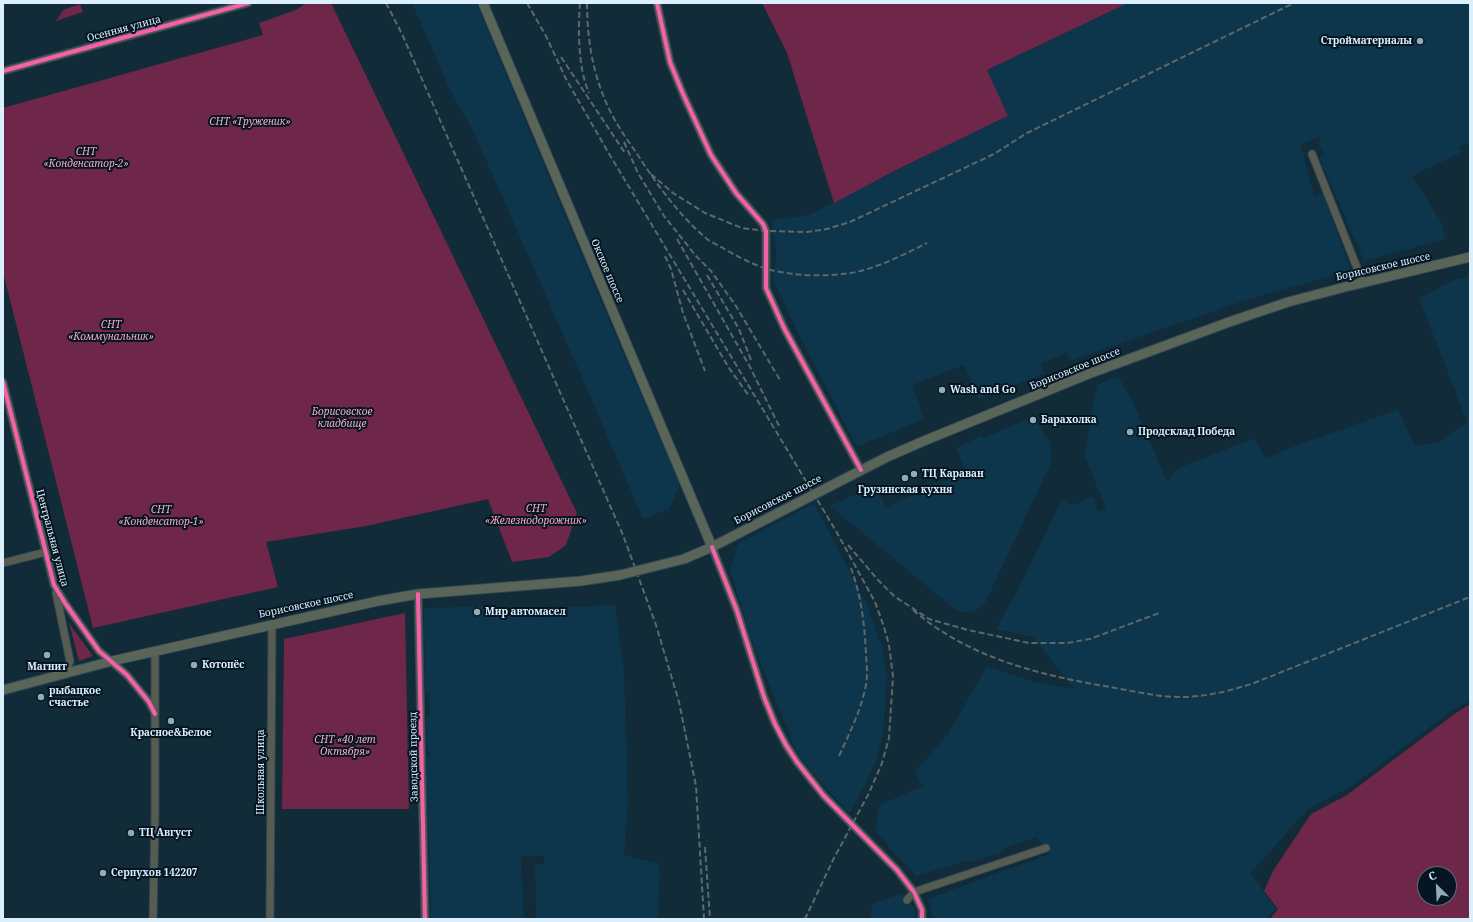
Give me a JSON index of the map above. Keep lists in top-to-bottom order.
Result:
{
  "streets": {
    "main road": ["Борисовское шоссе", "Окское шоссе"],
    "street": [
      "Осенняя улица",
      "Центральная улица",
      "Заводской проезд",
      "Школьная улица"
    ]
  },
  "crossings": [
    ["Борисовское шоссе", "Окское шоссе"],
    ["Борисовское шоссе", "Центральная улица"],
    ["Борисовское шоссе", "Заводской проезд"],
    ["Борисовское шоссе", "Школьная улица"]
  ],
  "parks": [
    "СНТ «Труженик»",
    "СНТ «Конденсатор-2»",
    "СНТ «Коммунальник»",
    "Борисовское кладбище",
    "СНТ «Железнодорожник»",
    "СНТ «Конденсатор-1»",
    "СНТ «40 лет Октября»"
  ],
  "places": [
    "Стройматериалы",
    "Wash and Go",
    "Барахолка",
    "Продсклад Победа",
    "ТЦ Караван",
    "Грузинская кухня",
    "Мир автомасел",
    "Магнит",
    "Котопёс",
    "рыбацкое счастье",
    "Красное&Белое",
    "ТЦ Август",
    "Серпухов 142207"
  ],
  "north": "top left"
}
